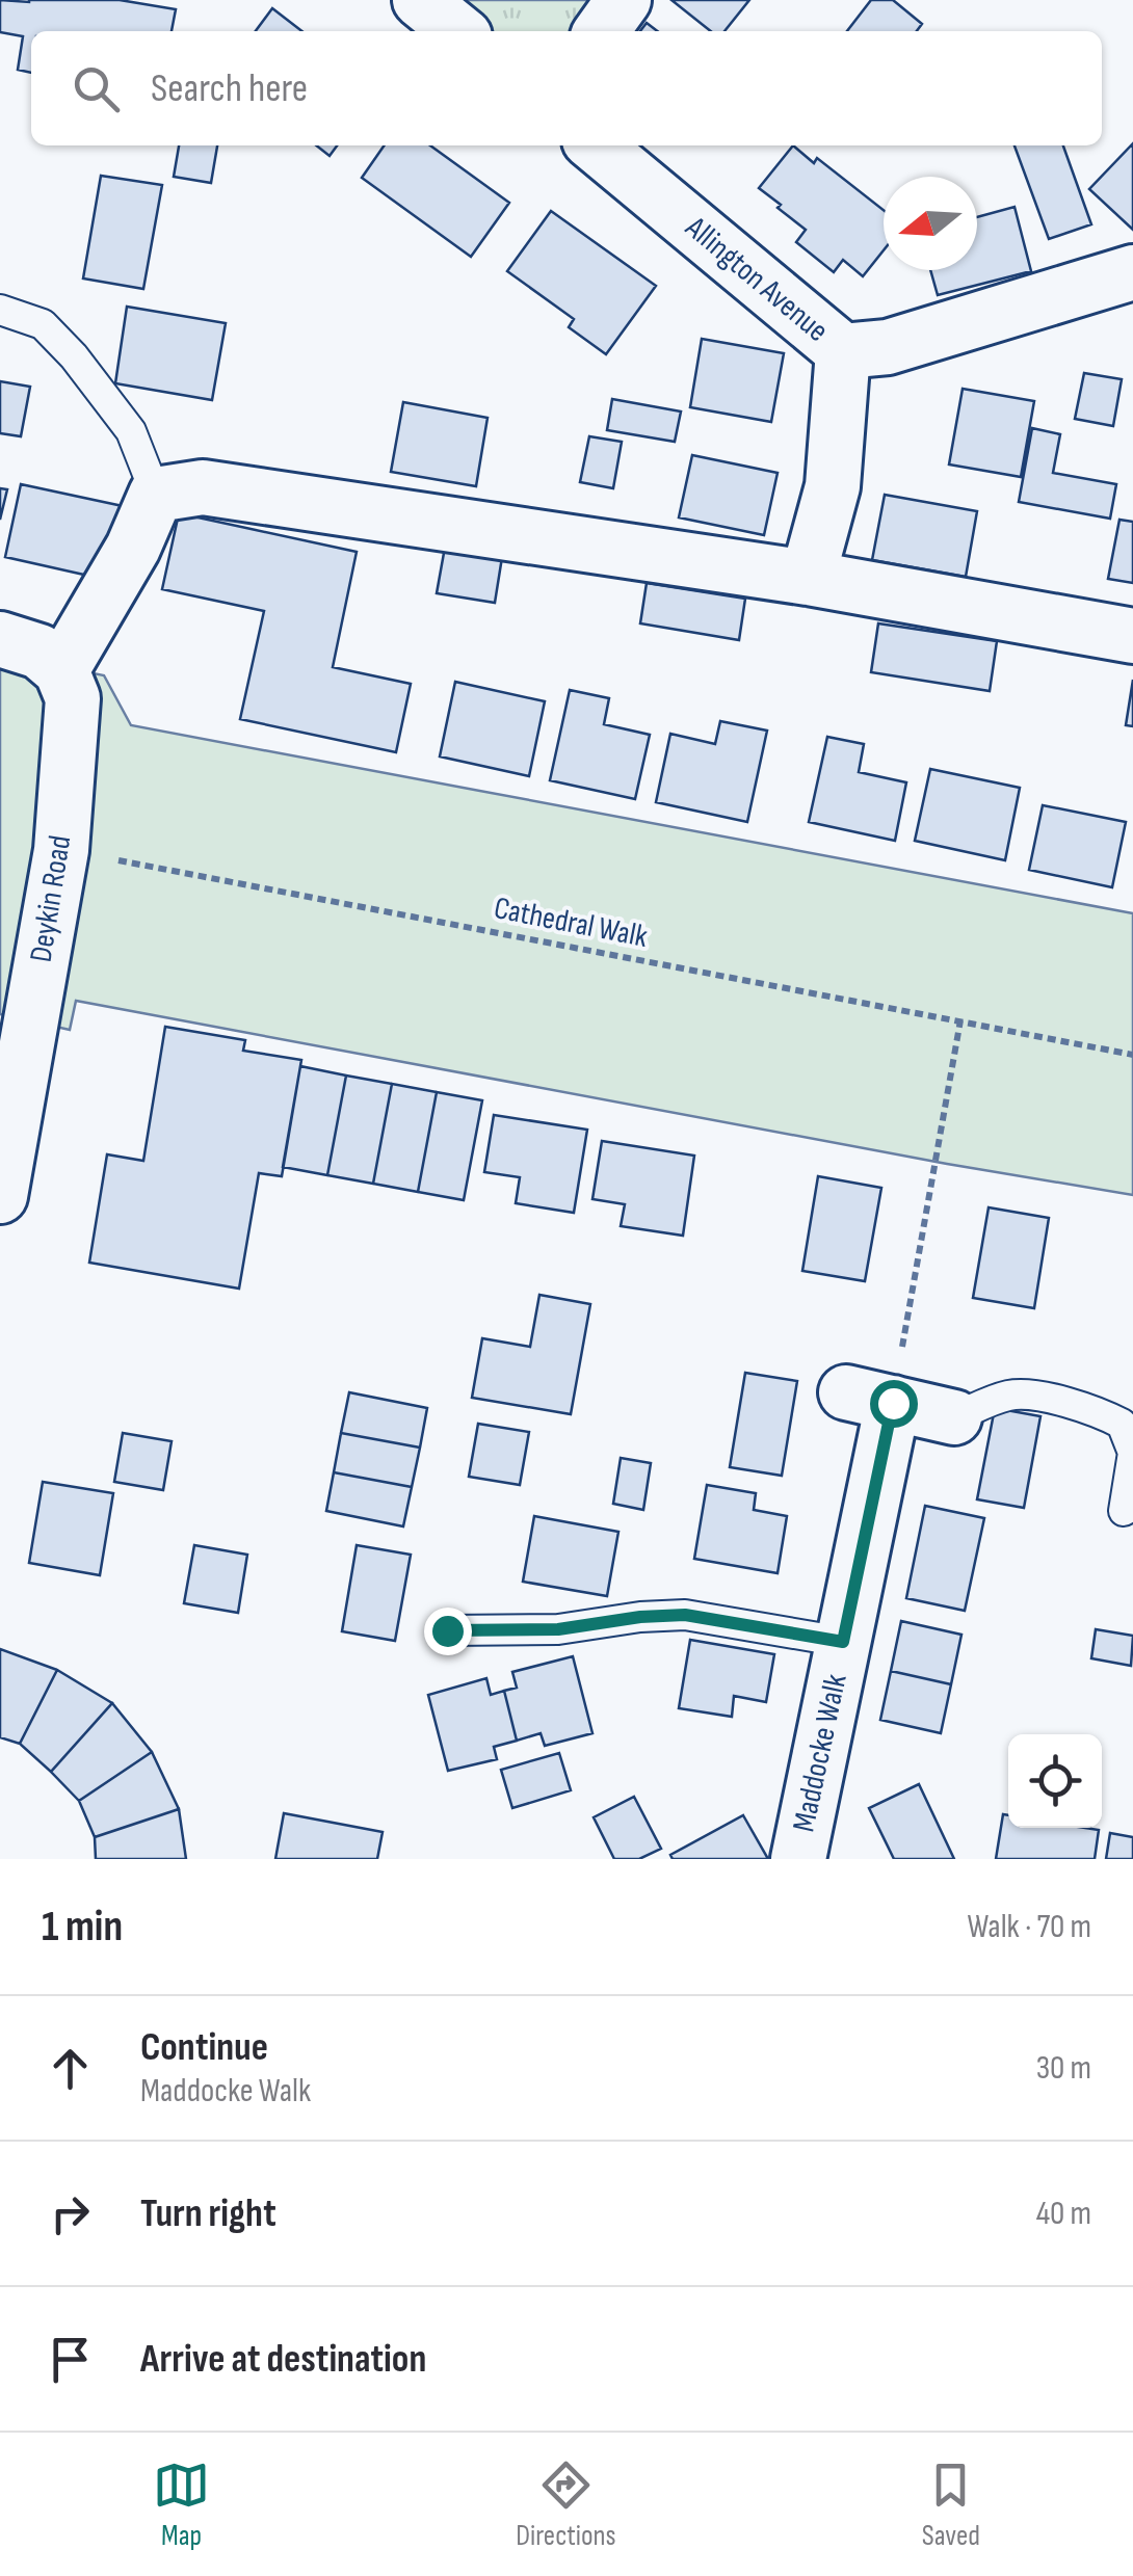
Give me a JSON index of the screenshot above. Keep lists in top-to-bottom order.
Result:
{
  "streets": {
    "street": ["Allington Avenue", "Deykin Road", "Maddocke Walk"],
    "path": ["Cathedral Walk"]
  },
  "crossings": [
    ["Deykin Road", "Cathedral Walk"]
  ],
  "north": "left",
  "page": {
    "search": "Search here",
    "heading": ["1 min", "Walk · 70 m"],
    "list": [
      ["Continue", "Maddocke Walk", "30 m"],
      ["Turn right", "40 m"],
      "Arrive at destination"
    ],
    "nav": ["Map", "Directions", "Saved"]
  }
}
